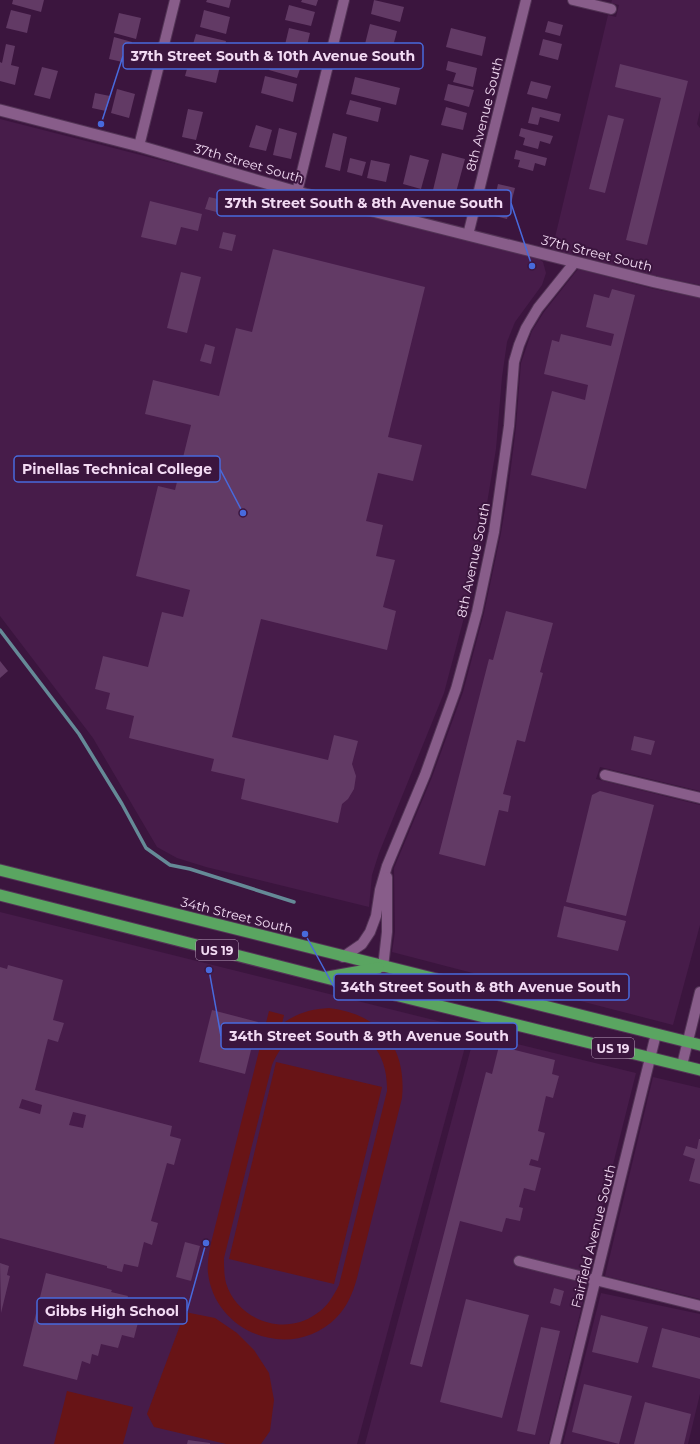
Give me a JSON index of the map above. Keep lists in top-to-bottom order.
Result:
{
  "streets": {
    "highway": ["34th Street South", "US 19"],
    "street": ["8th Avenue South", "37th Street South", "Fairfield Avenue South"]
  },
  "crossings": [
    ["8th Avenue South", "37th Street South"],
    ["8th Avenue South", "34th Street South"],
    ["34th Street South", "Fairfield Avenue South"],
    ["US 19", "Fairfield Avenue South"]
  ],
  "places": [
    "37th Street South & 10th Avenue South",
    "37th Street South & 8th Avenue South",
    "Pinellas Technical College",
    "34th Street South & 8th Avenue South",
    "34th Street South & 9th Avenue South",
    "Gibbs High School"
  ]
}
